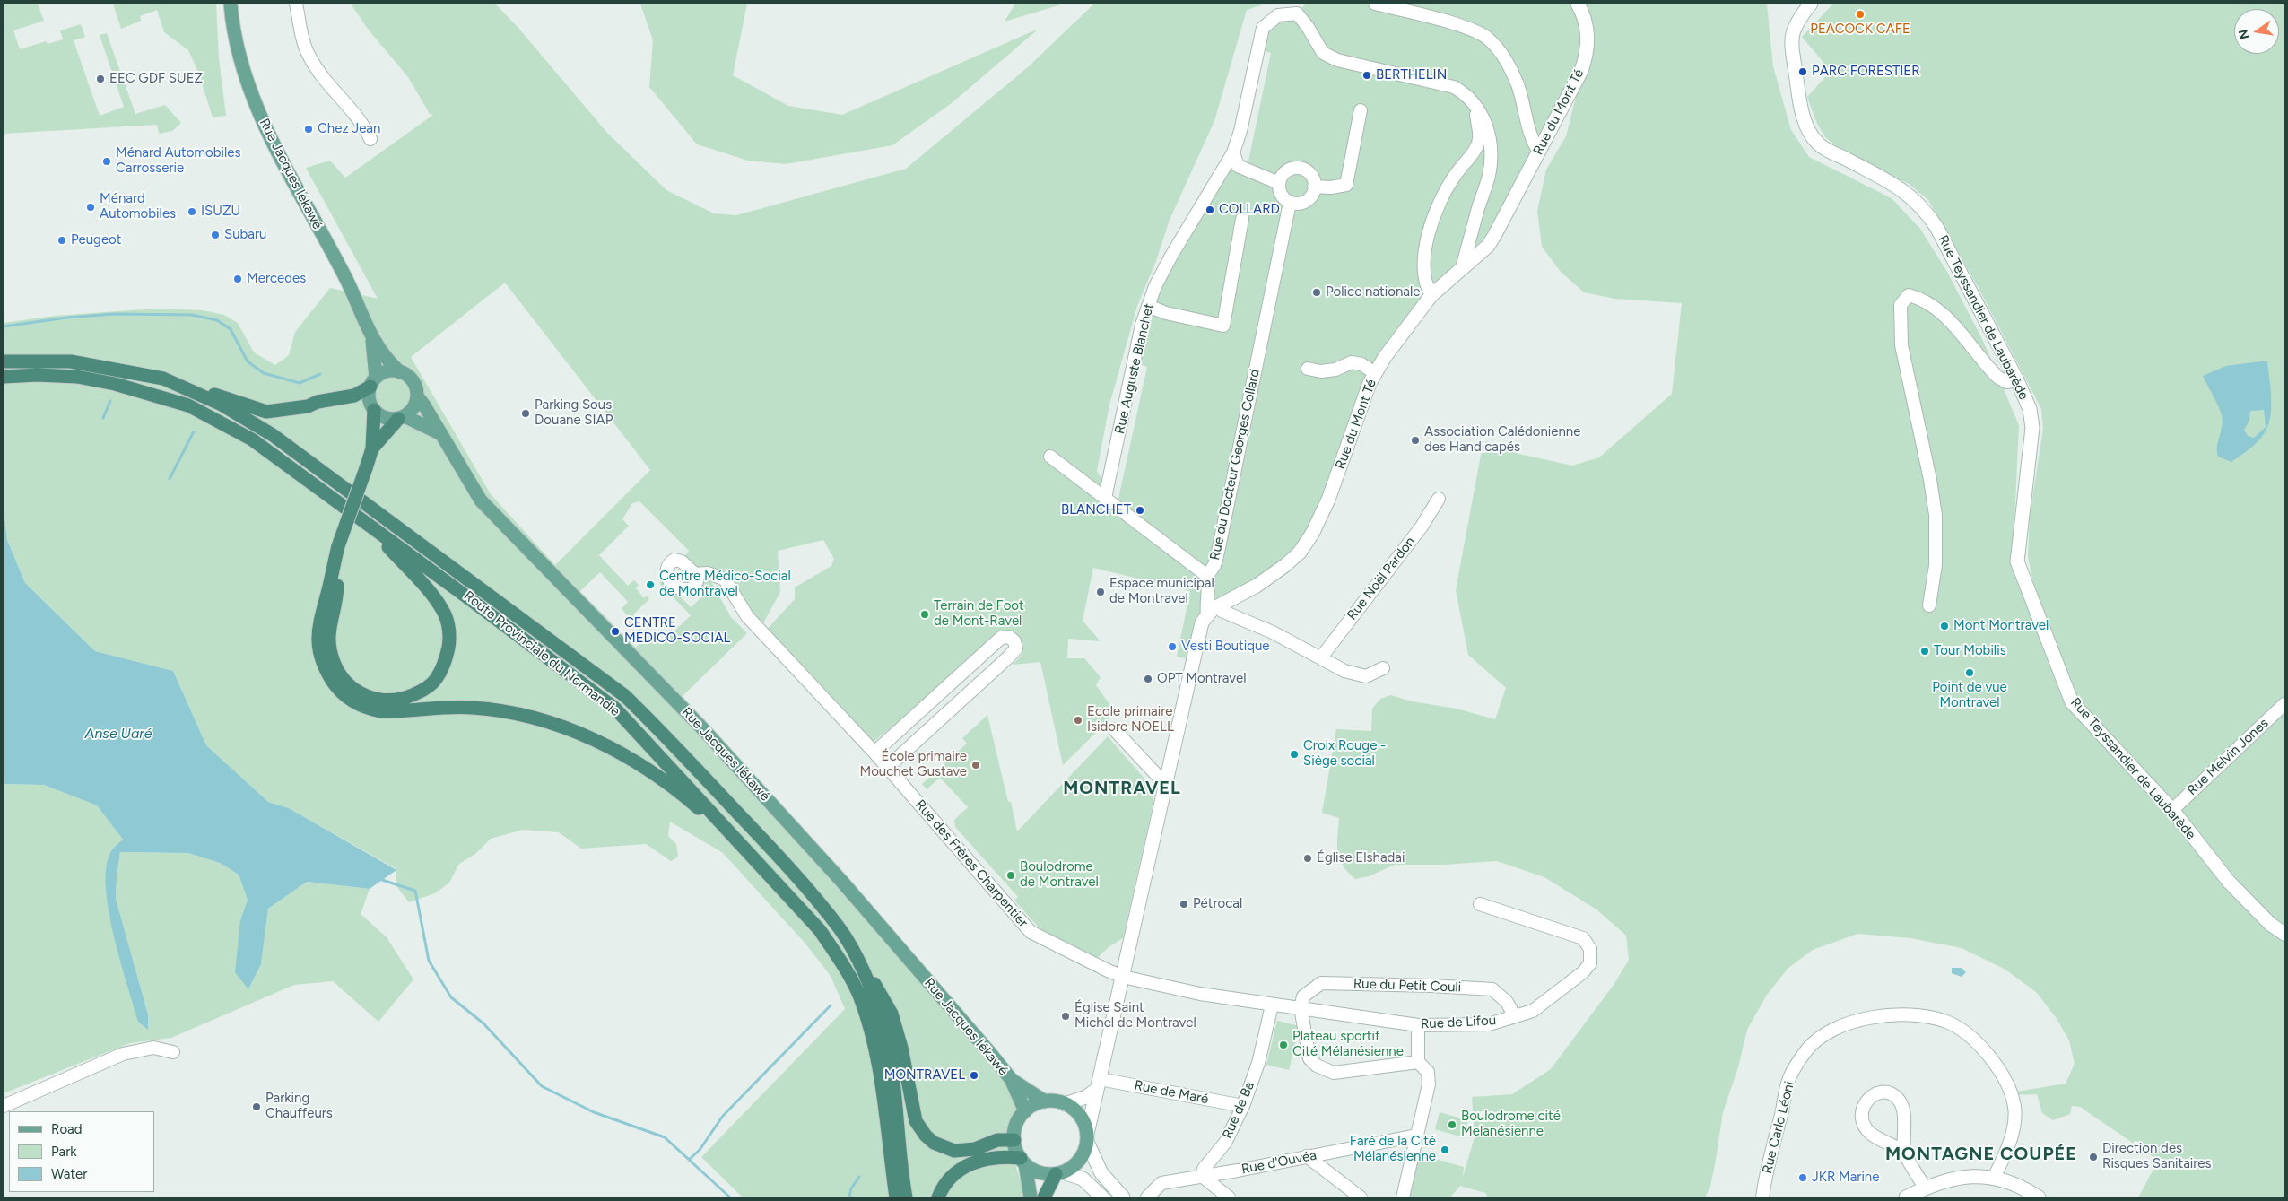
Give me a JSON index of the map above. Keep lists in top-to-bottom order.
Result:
{
  "streets": {
    "highway": ["Route Provinciale du Normandie"],
    "main road": ["Rue Jacques Iékawé"],
    "street": [
      "Rue du Mont Té",
      "Rue Teyssandier de Laubarède",
      "Rue Auguste Blanchet",
      "Rue du Docteur Georges Collard",
      "Rue Noël Pardon",
      "Rue Melvin Jones",
      "Rue des Frères Charpentier",
      "Rue du Petit Couli",
      "Rue de Lifou",
      "Rue de Maré",
      "Rue de Ba",
      "Rue Carlo Léoni",
      "Rue d'Ouvéa"
    ]
  },
  "crossings": [
    ["Rue du Mont Té", "Rue du Docteur Georges Collard"],
    ["Rue Jacques Iékawé", "Rue du Docteur Georges Collard"],
    ["Rue Teyssandier de Laubarède", "Rue Melvin Jones"],
    ["Rue du Docteur Georges Collard", "Rue des Frères Charpentier"],
    ["Rue du Docteur Georges Collard", "Rue de Lifou"],
    ["Rue du Docteur Georges Collard", "Rue de Maré"],
    ["Rue des Frères Charpentier", "Rue de Lifou"],
    ["Rue du Petit Couli", "Rue de Lifou"],
    ["Rue de Lifou", "Rue de Ba"],
    ["Rue de Maré", "Rue de Ba"],
    ["Rue de Ba", "Rue d'Ouvéa"]
  ],
  "districts": ["MONTRAVEL", "MONTAGNE COUPÉE"],
  "water": ["Anse Uaré"],
  "places": [
    "PEACOCK CAFE",
    "PARC FORESTIER",
    "BERTHELIN",
    "EEC GDF SUEZ",
    "Chez Jean",
    "Ménard Automobiles Carrosserie",
    "Ménard Automobiles",
    "COLLARD",
    "ISUZU",
    "Subaru",
    "Peugeot",
    "Mercedes",
    "Police nationale",
    "Parking Sous Douane SIAP",
    "Association Calédonienne des Handicapés",
    "BLANCHET",
    "Centre Médico-Social de Montravel",
    "Espace municipal de Montravel",
    "Terrain de Foot de Mont-Ravel",
    "Mont Montravel",
    "CENTRE MEDICO-SOCIAL",
    "Vesti Boutique",
    "Tour Mobilis",
    "Point de vue Montravel",
    "OPT Montravel",
    "Ecole primaire Isidore NOELL",
    "Croix Rouge - Siège social",
    "École primaire Mouchet Gustave",
    "Église Elshadai",
    "Boulodrome de Montravel",
    "Pétrocal",
    "Église Saint Michel de Montravel",
    "Plateau sportif Cité Mélanésienne",
    "MONTRAVEL",
    "Parking Chauffeurs",
    "Boulodrome cité Melanésienne",
    "Faré de la Cité Mélanésienne",
    "Direction des Risques Sanitaires",
    "JKR Marine"
  ],
  "legend": ["Road", "Park", "Water"],
  "north": "left"
}
